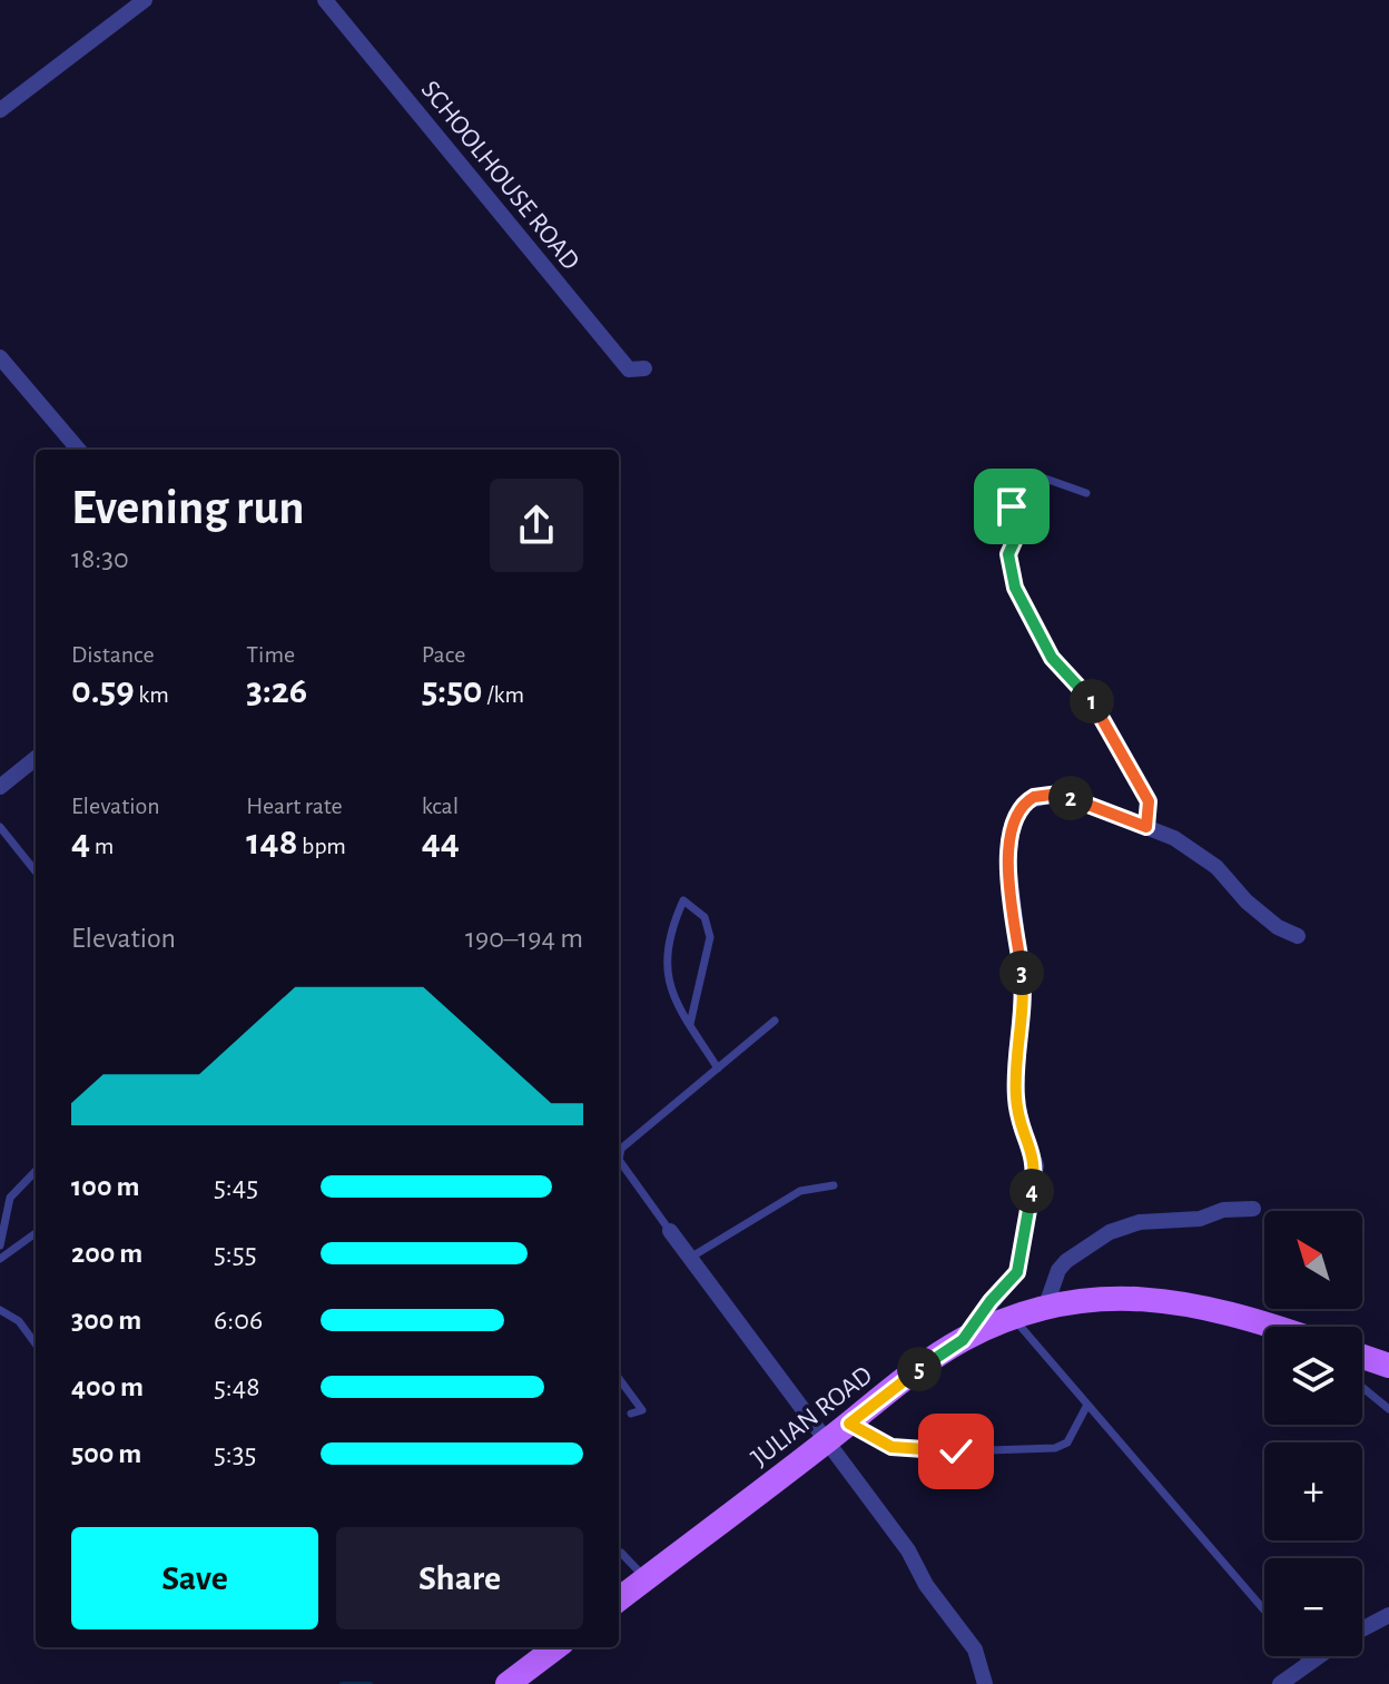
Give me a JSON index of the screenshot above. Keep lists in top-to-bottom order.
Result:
{
  "streets": {
    "main road": ["JULIAN ROAD"],
    "street": ["SCHOOLHOUSE ROAD"]
  },
  "north": "top left",
  "page": {
    "heading": ["Evening run", "18:30"],
    "stats": [
      ["Distance", "0.59 km"],
      ["Time", "3:26"],
      ["Pace", "5:50 /km"],
      ["Elevation", "4 m"],
      ["Heart rate", "148 bpm"],
      ["kcal", "44"]
    ],
    "pins": [
      "1",
      "2",
      "3",
      "4",
      "5"
    ],
    "chart": ["Elevation", "190–194 m"],
    "list": [
      {
        "name": "100 m",
        "note": "5:45"
      },
      {
        "name": "200 m",
        "note": "5:55"
      },
      {
        "name": "300 m",
        "note": "6:06"
      },
      {
        "name": "400 m",
        "note": "5:48"
      },
      {
        "name": "500 m",
        "note": "5:35"
      }
    ],
    "map_buttons": ["+", "−"],
    "buttons": ["Save", "Share"]
  }
}
